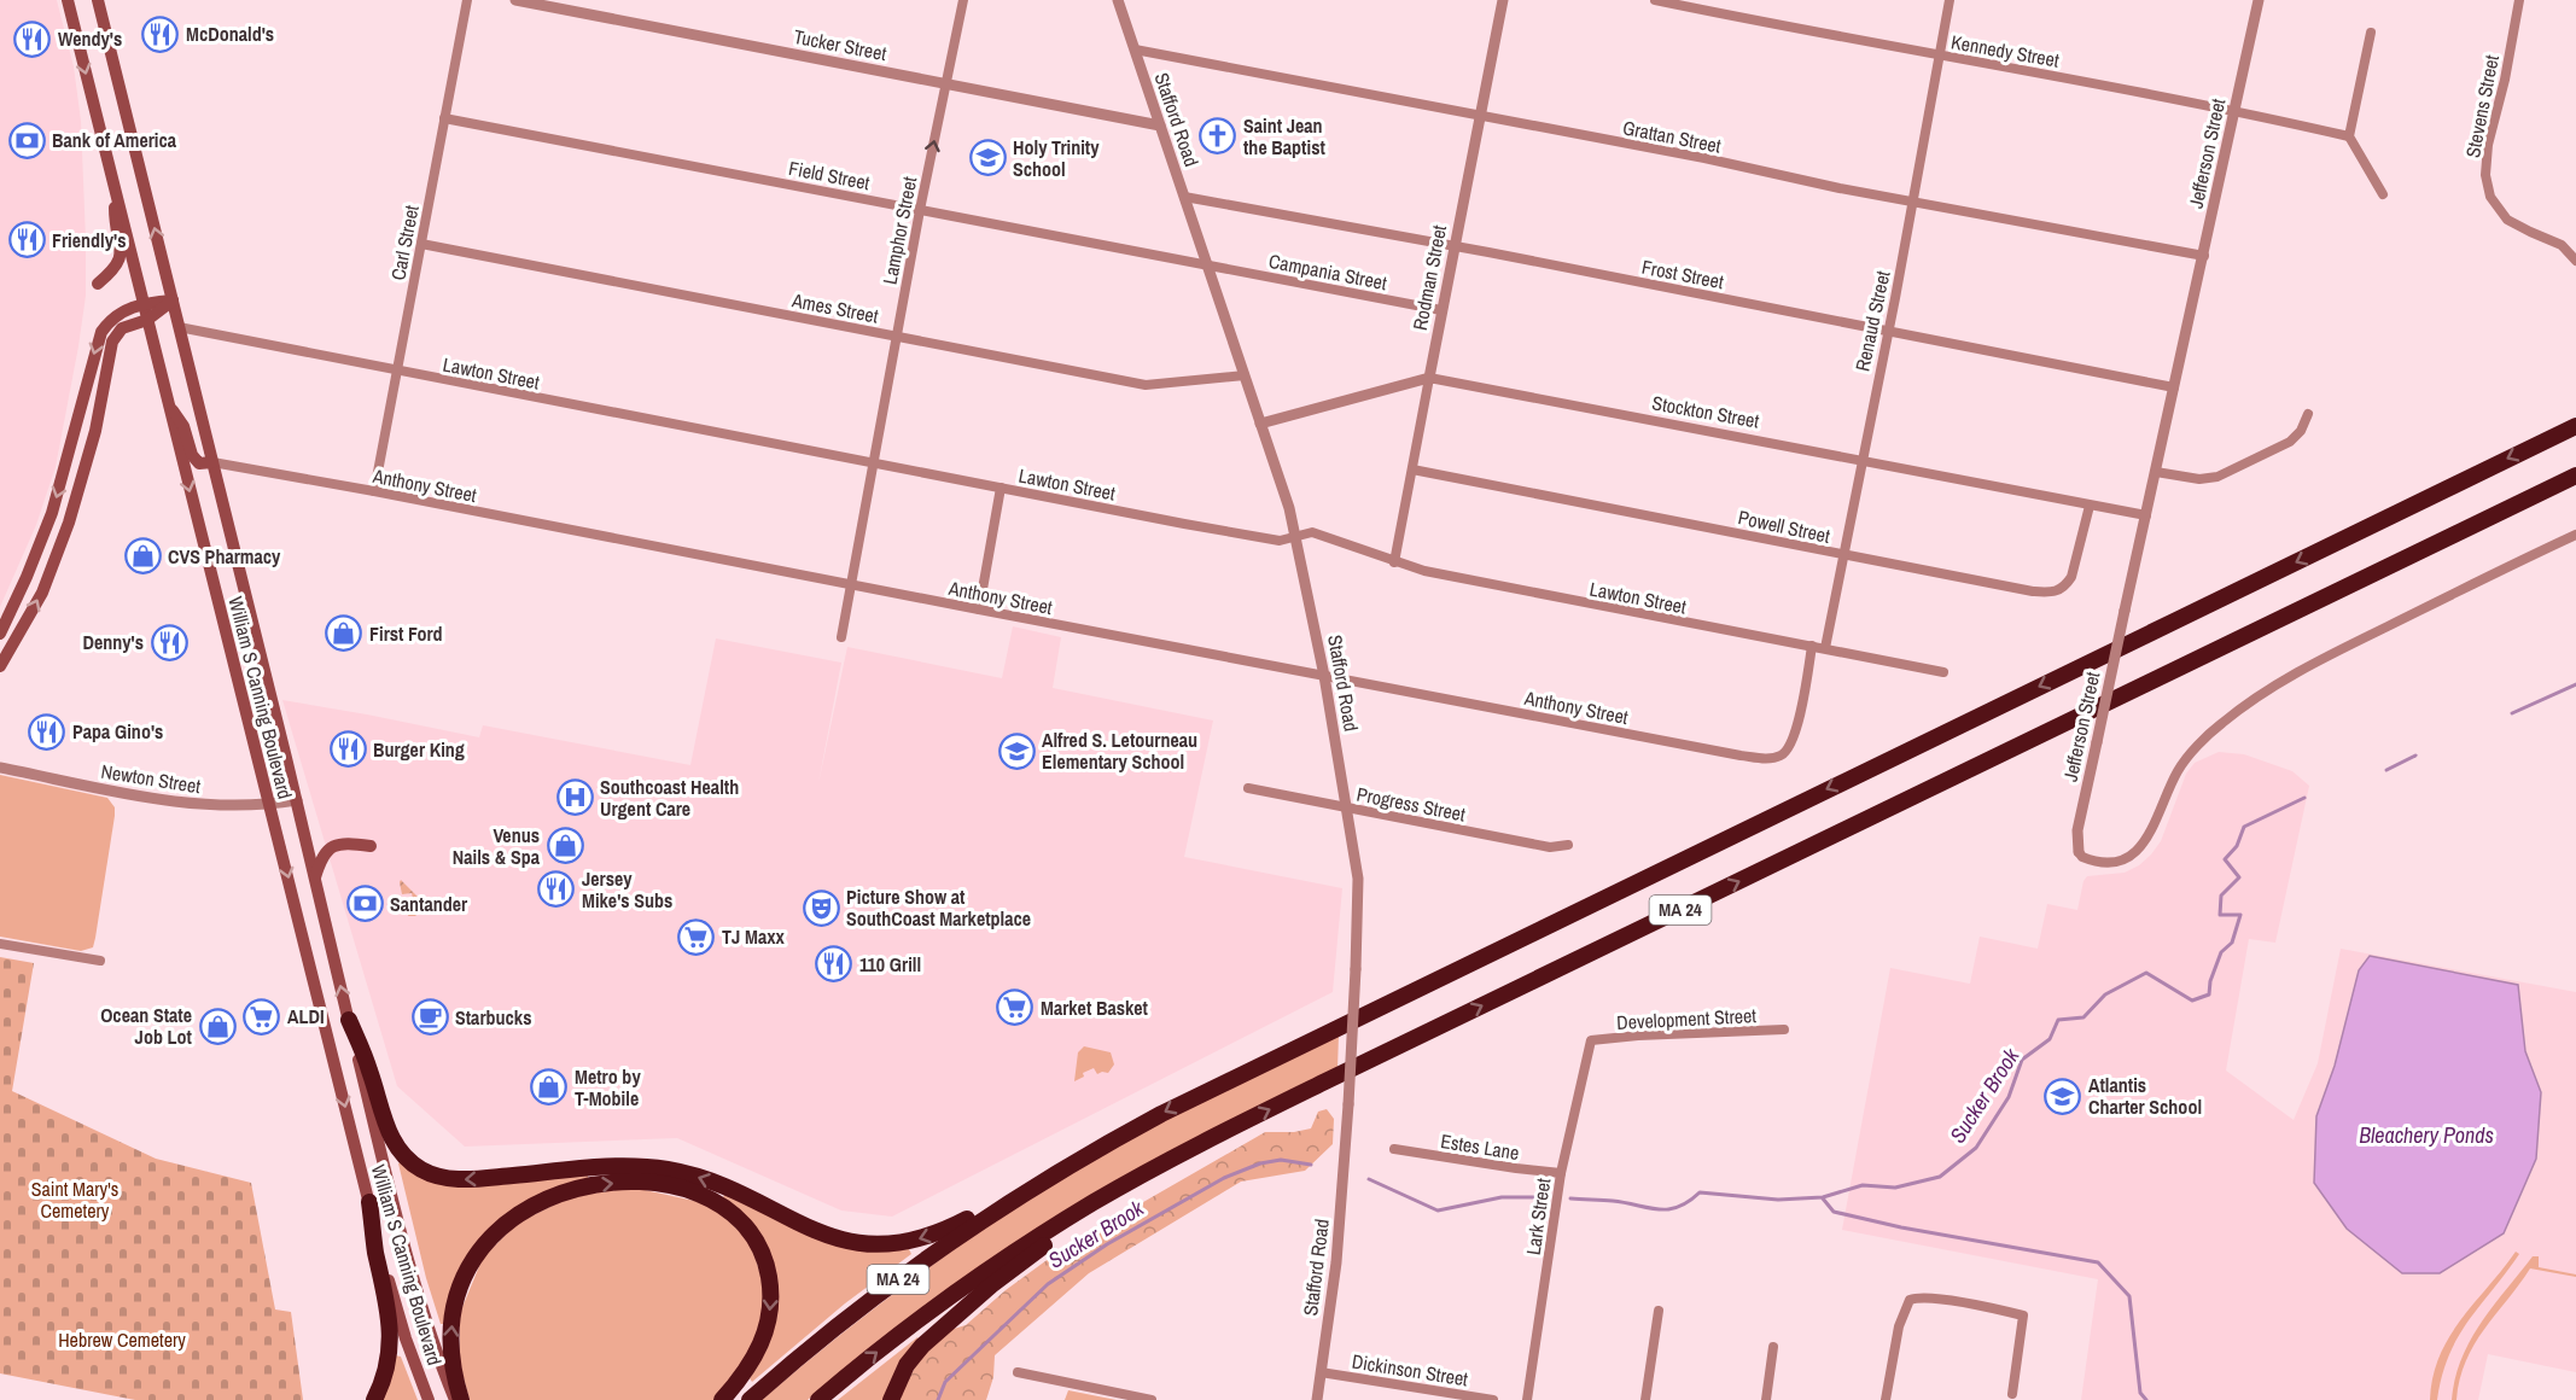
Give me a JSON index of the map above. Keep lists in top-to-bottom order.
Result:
{
  "streets": {
    "highway": ["MA 24"],
    "main road": ["William S Canning Boulevard"],
    "street": [
      "Tucker Street",
      "Kennedy Street",
      "Stevens Street",
      "Stafford Road",
      "Grattan Street",
      "Jefferson Street",
      "Field Street",
      "Lamphor Street",
      "Carl Street",
      "Campania Street",
      "Frost Street",
      "Rodman Street",
      "Ames Street",
      "Renaud Street",
      "Lawton Street",
      "Stockton Street",
      "Anthony Street",
      "Powell Street",
      "Newton Street",
      "Progress Street",
      "Development Street",
      "Estes Lane",
      "Lark Street",
      "Dickinson Street"
    ]
  },
  "crossings": [
    ["Tucker Street", "Stafford Road"],
    ["Tucker Street", "Lamphor Street"],
    ["Kennedy Street", "Jefferson Street"],
    ["Kennedy Street", "Renaud Street"],
    ["Stafford Road", "Grattan Street"],
    ["Stafford Road", "Field Street"],
    ["Stafford Road", "Campania Street"],
    ["Stafford Road", "Frost Street"],
    ["Stafford Road", "Ames Street"],
    ["Stafford Road", "Lawton Street"],
    ["Stafford Road", "Stockton Street"],
    ["Stafford Road", "Anthony Street"],
    ["Stafford Road", "Progress Street"],
    ["Stafford Road", "Dickinson Street"],
    ["Grattan Street", "Jefferson Street"],
    ["Grattan Street", "Rodman Street"],
    ["Grattan Street", "Renaud Street"],
    ["Jefferson Street", "Frost Street"],
    ["Jefferson Street", "Stockton Street"],
    ["Field Street", "Lamphor Street"],
    ["Field Street", "Carl Street"],
    ["Field Street", "Campania Street"],
    ["Lamphor Street", "Ames Street"],
    ["Lamphor Street", "Lawton Street"],
    ["Lamphor Street", "Anthony Street"],
    ["Carl Street", "Ames Street"],
    ["Carl Street", "Lawton Street"],
    ["Carl Street", "Anthony Street"],
    ["Campania Street", "Rodman Street"],
    ["Frost Street", "Rodman Street"],
    ["Frost Street", "Renaud Street"],
    ["Rodman Street", "Lawton Street"],
    ["Rodman Street", "Stockton Street"],
    ["Rodman Street", "Powell Street"],
    ["Renaud Street", "Lawton Street"],
    ["Renaud Street", "Stockton Street"],
    ["Renaud Street", "Powell Street"],
    ["Lawton Street", "Anthony Street"],
    ["Lawton Street", "William S Canning Boulevard"],
    ["Stockton Street", "Powell Street"],
    ["Anthony Street", "William S Canning Boulevard"],
    ["William S Canning Boulevard", "Newton Street"],
    ["Development Street", "Lark Street"],
    ["Estes Lane", "Lark Street"]
  ],
  "water": ["Sucker Brook", "Bleachery Ponds"],
  "parks": ["Saint Mary's Cemetery", "Hebrew Cemetery"],
  "places": {
    "restaurant": [
      "McDonald's",
      "Wendy's",
      "Friendly's",
      "Denny's",
      "Papa Gino's",
      "Burger King",
      "Jersey Mike's Subs",
      "110 Grill"
    ],
    "church": ["Saint Jean the Baptist"],
    "bank": ["Bank of America", "Santander"],
    "school or university": ["Holy Trinity School", "Alfred S. Letourneau Elementary School", "Atlantis Charter School"],
    "shop": [
      "CVS Pharmacy",
      "First Ford",
      "Venus Nails & Spa",
      "Ocean State Job Lot",
      "Metro by T-Mobile"
    ],
    "hospital": ["Southcoast Health Urgent Care"],
    "theatre": ["Picture Show at SouthCoast Marketplace"],
    "supermarket": ["TJ Maxx", "Market Basket", "ALDI"],
    "cafe": ["Starbucks"]
  }
}
